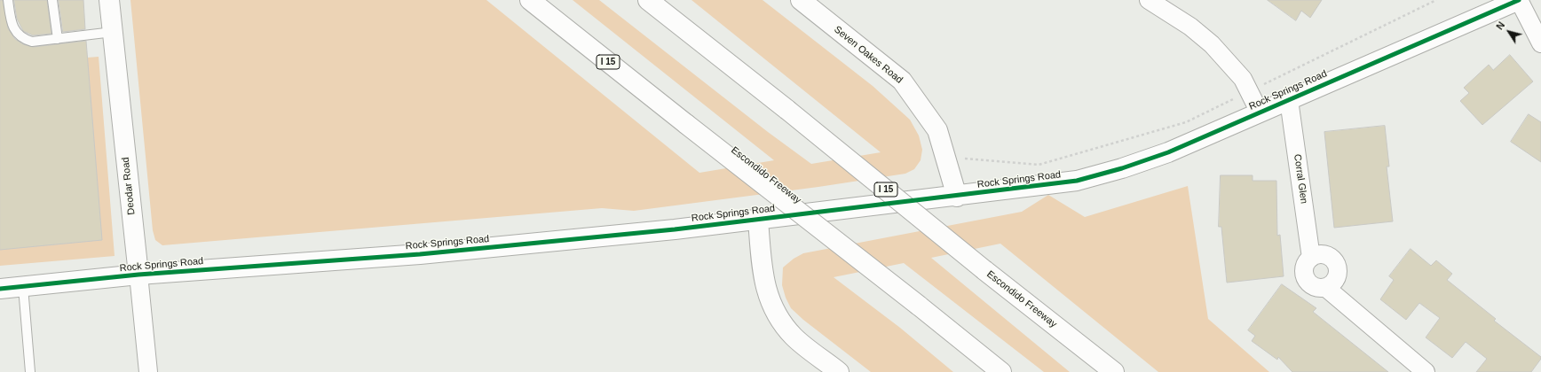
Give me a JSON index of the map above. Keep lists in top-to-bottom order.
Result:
{
  "streets": {
    "main road": [
      "Seven Oakes Road",
      "I 15",
      "Rock Springs Road",
      "Escondido Freeway",
      "Deodar Road"
    ],
    "street": ["Corral Glen"]
  },
  "crossings": [
    ["Seven Oakes Road", "Rock Springs Road"],
    ["Rock Springs Road", "Corral Glen"],
    ["Rock Springs Road", "Deodar Road"]
  ],
  "north": "top left"
}
